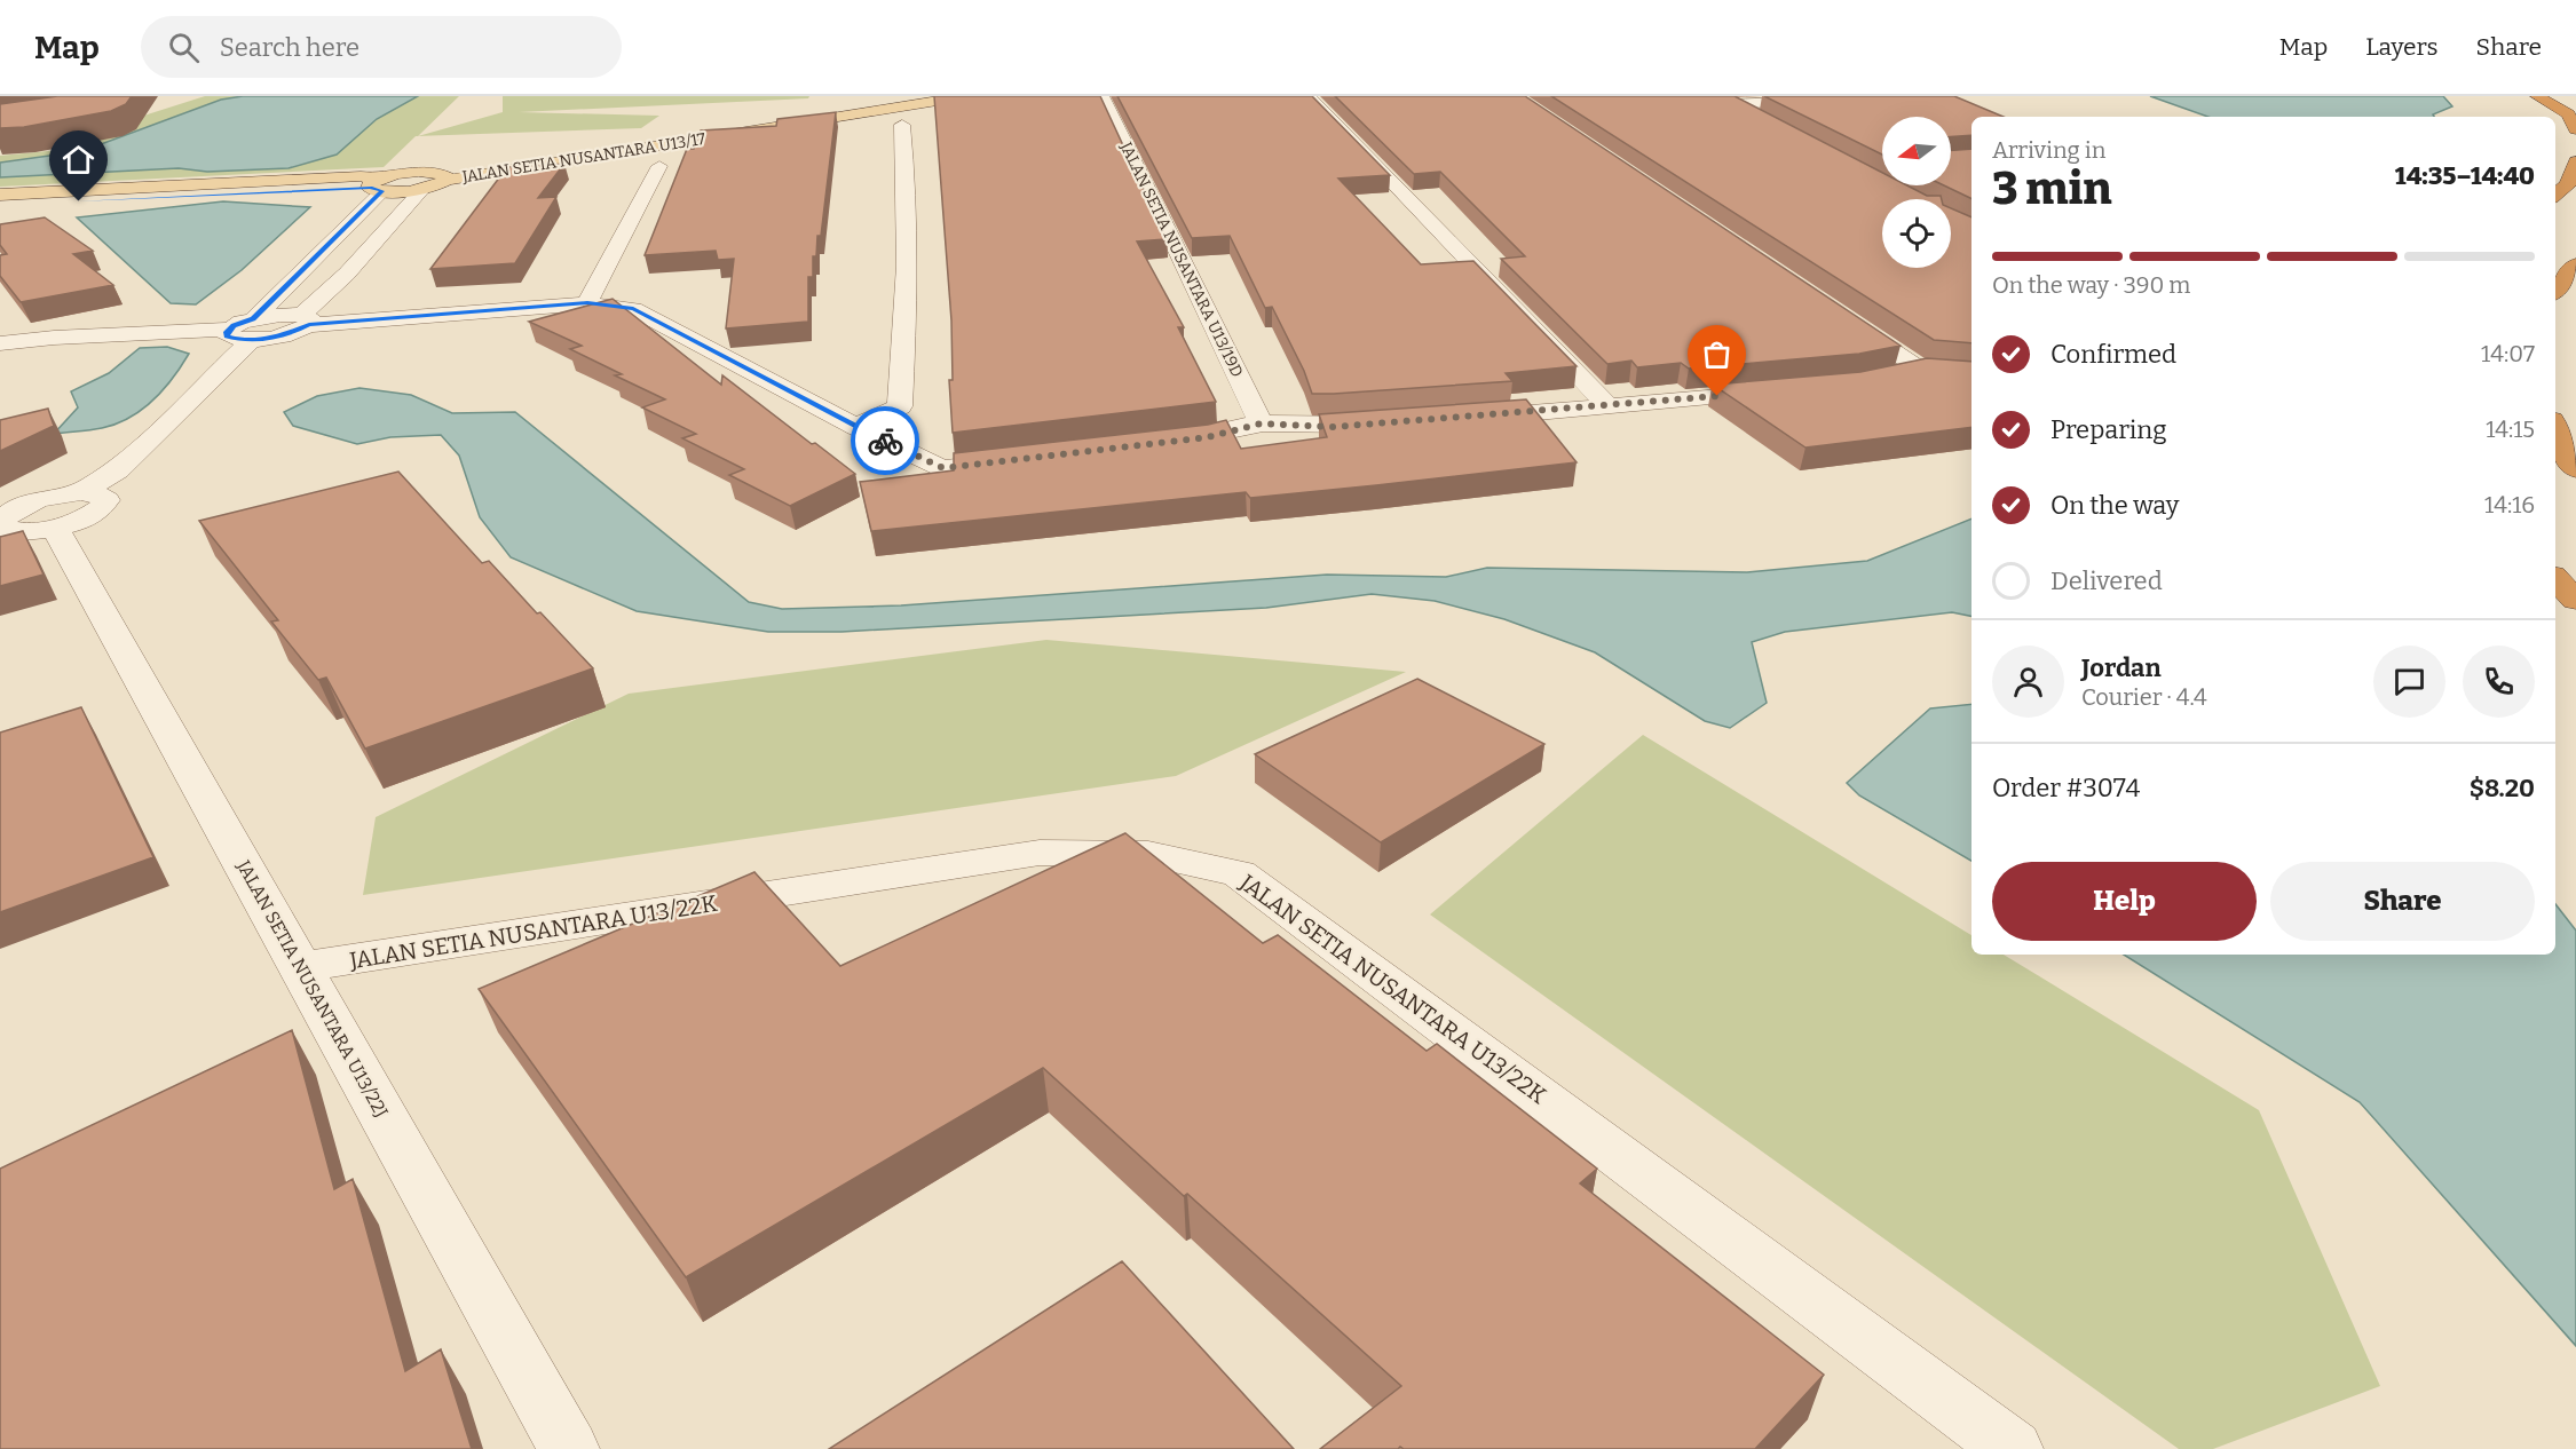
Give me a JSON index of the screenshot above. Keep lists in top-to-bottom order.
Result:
{
  "streets": {
    "main road": ["JALAN SETIA NUSANTARA U13/17"],
    "street": ["JALAN SETIA NUSANTARA U13/19D", "JALAN SETIA NUSANTARA U13/22K", "JALAN SETIA NUSANTARA U13/22J"]
  },
  "crossings": [
    ["JALAN SETIA NUSANTARA U13/22K", "JALAN SETIA NUSANTARA U13/22J"]
  ],
  "north": "left",
  "page": {
    "header": "Map",
    "search": "Search here",
    "nav": ["Map", "Layers", "Share"],
    "heading": ["3 min", "Arriving in", "14:35–14:40"],
    "panel": [
      "Jordan",
      "Courier · 4.4",
      "Order #3074",
      "$8.20"
    ],
    "bar": "On the way · 390 m",
    "list": [
      ["Confirmed", "14:07"],
      ["Preparing", "14:15"],
      ["On the way", "14:16"],
      "Delivered"
    ],
    "buttons": ["Help", "Share"]
  }
}
